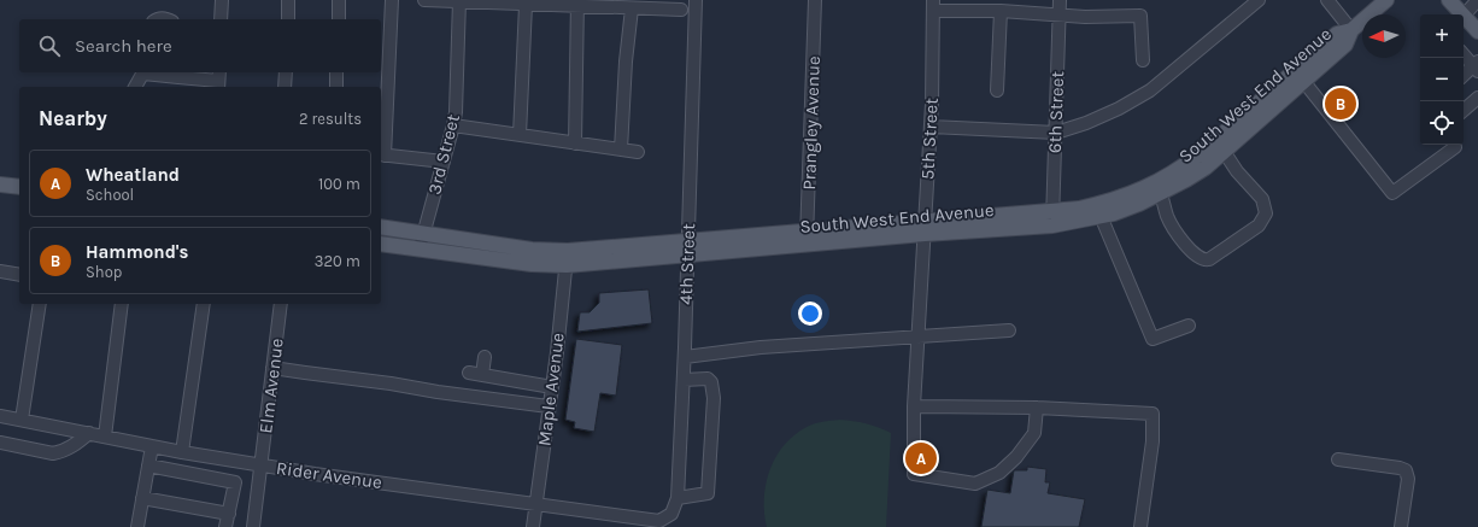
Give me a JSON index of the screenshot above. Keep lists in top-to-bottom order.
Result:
{
  "streets": {
    "main road": ["South West End Avenue"],
    "street": [
      "6th Street",
      "Prangley Avenue",
      "5th Street",
      "3rd Street",
      "4th Street",
      "Elm Avenue",
      "Maple Avenue",
      "Rider Avenue"
    ]
  },
  "crossings": [
    ["South West End Avenue", "6th Street"],
    ["South West End Avenue", "Prangley Avenue"],
    ["South West End Avenue", "5th Street"],
    ["South West End Avenue", "3rd Street"],
    ["South West End Avenue", "4th Street"],
    ["South West End Avenue", "Maple Avenue"],
    ["4th Street", "Rider Avenue"],
    ["Elm Avenue", "Rider Avenue"],
    ["Maple Avenue", "Rider Avenue"]
  ],
  "north": "left",
  "page": {
    "map_buttons": ["+", "−"],
    "search": "Search here",
    "pins": ["B", "A"],
    "heading": ["Nearby", "2 results"],
    "list": [
      {
        "mark": "A",
        "name": "Wheatland",
        "note": "School",
        "value": "100 m"
      },
      {
        "mark": "B",
        "name": "Hammond's",
        "note": "Shop",
        "value": "320 m"
      }
    ]
  }
}
